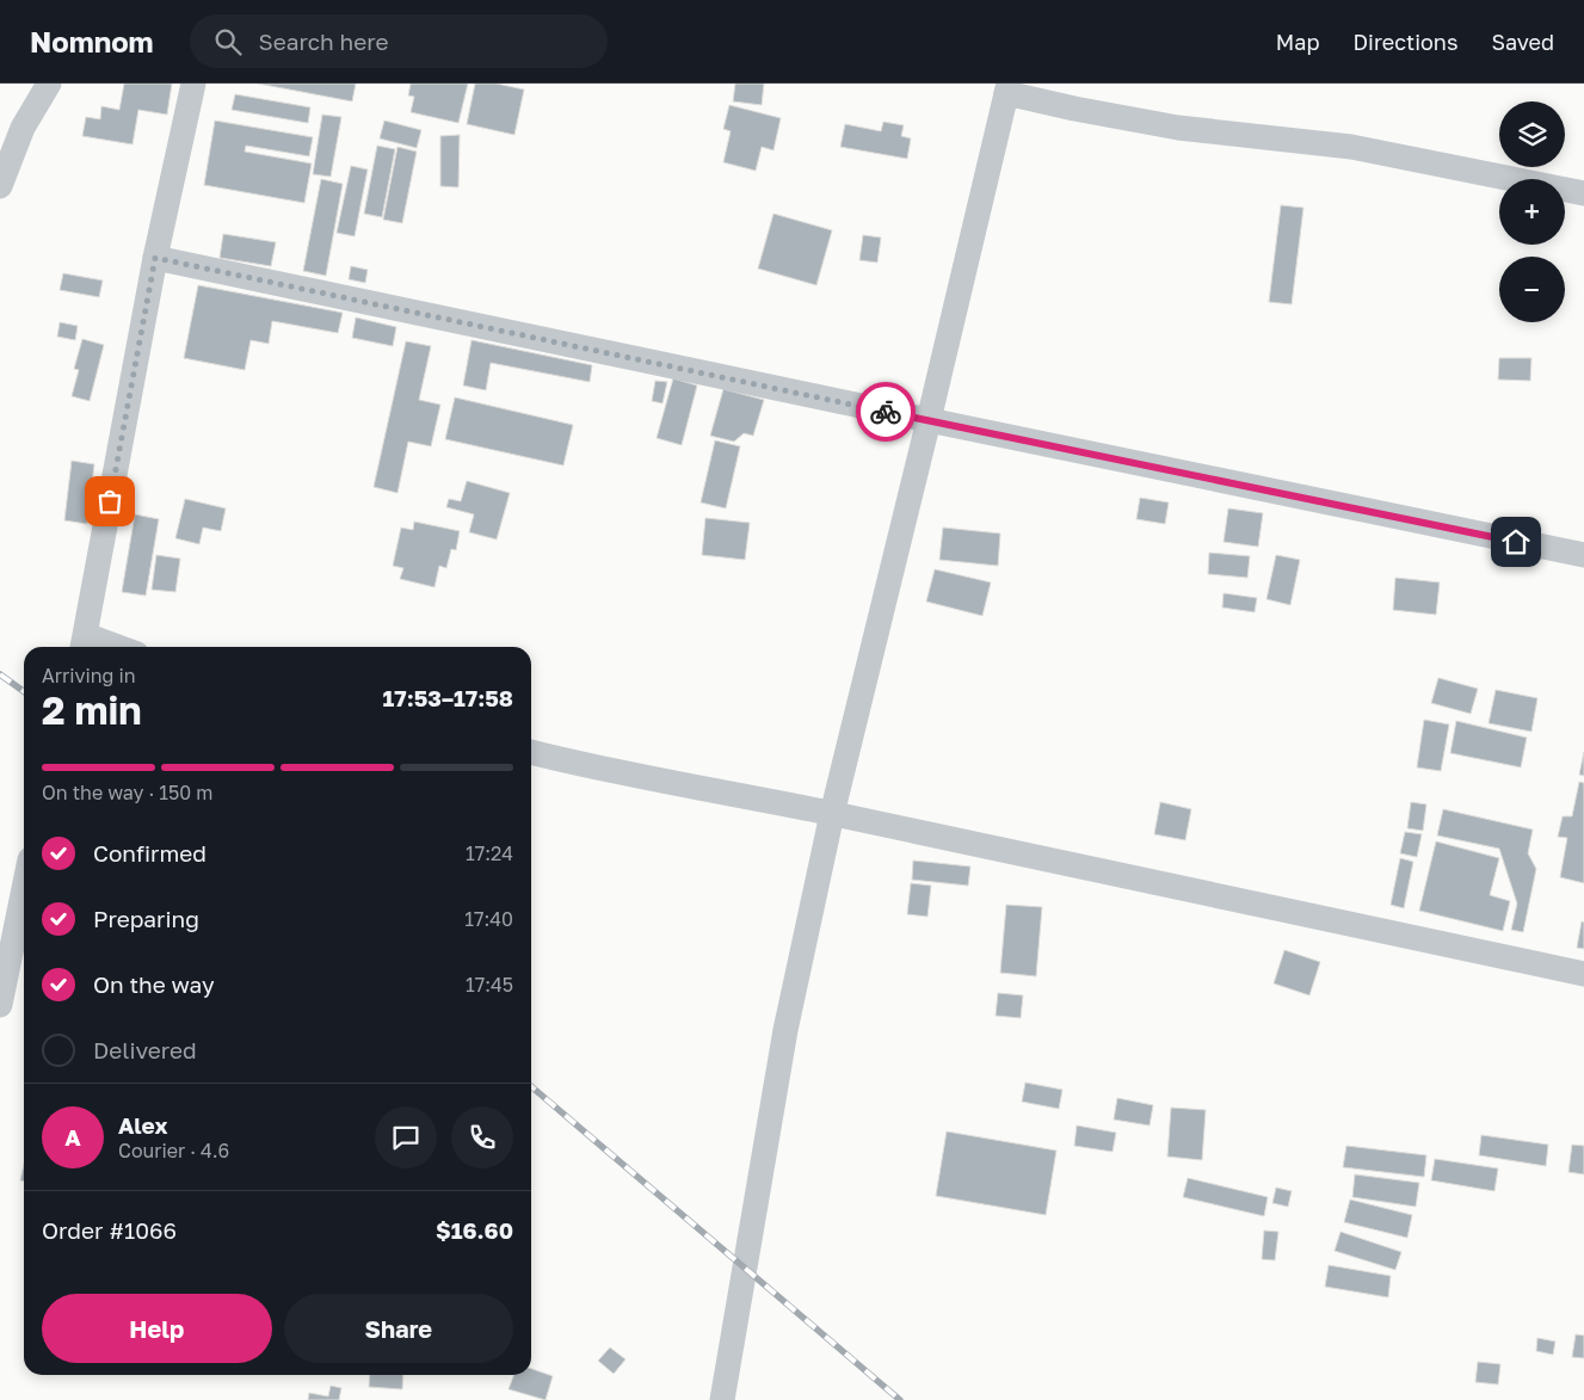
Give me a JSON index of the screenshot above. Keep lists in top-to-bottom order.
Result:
{
  "page": {
    "header": "Nomnom",
    "search": "Search here",
    "nav": ["Map", "Directions", "Saved"],
    "map_buttons": ["+", "−"],
    "heading": ["2 min", "Arriving in", "17:53–17:58"],
    "panel": [
      "Alex",
      "Courier · 4.6",
      "Order #1066",
      "$16.60"
    ],
    "bar": "On the way · 150 m",
    "list": [
      ["Confirmed", "17:24"],
      ["Preparing", "17:40"],
      ["On the way", "17:45"],
      "Delivered"
    ],
    "round": "A",
    "buttons": ["Help", "Share"]
  }
}
